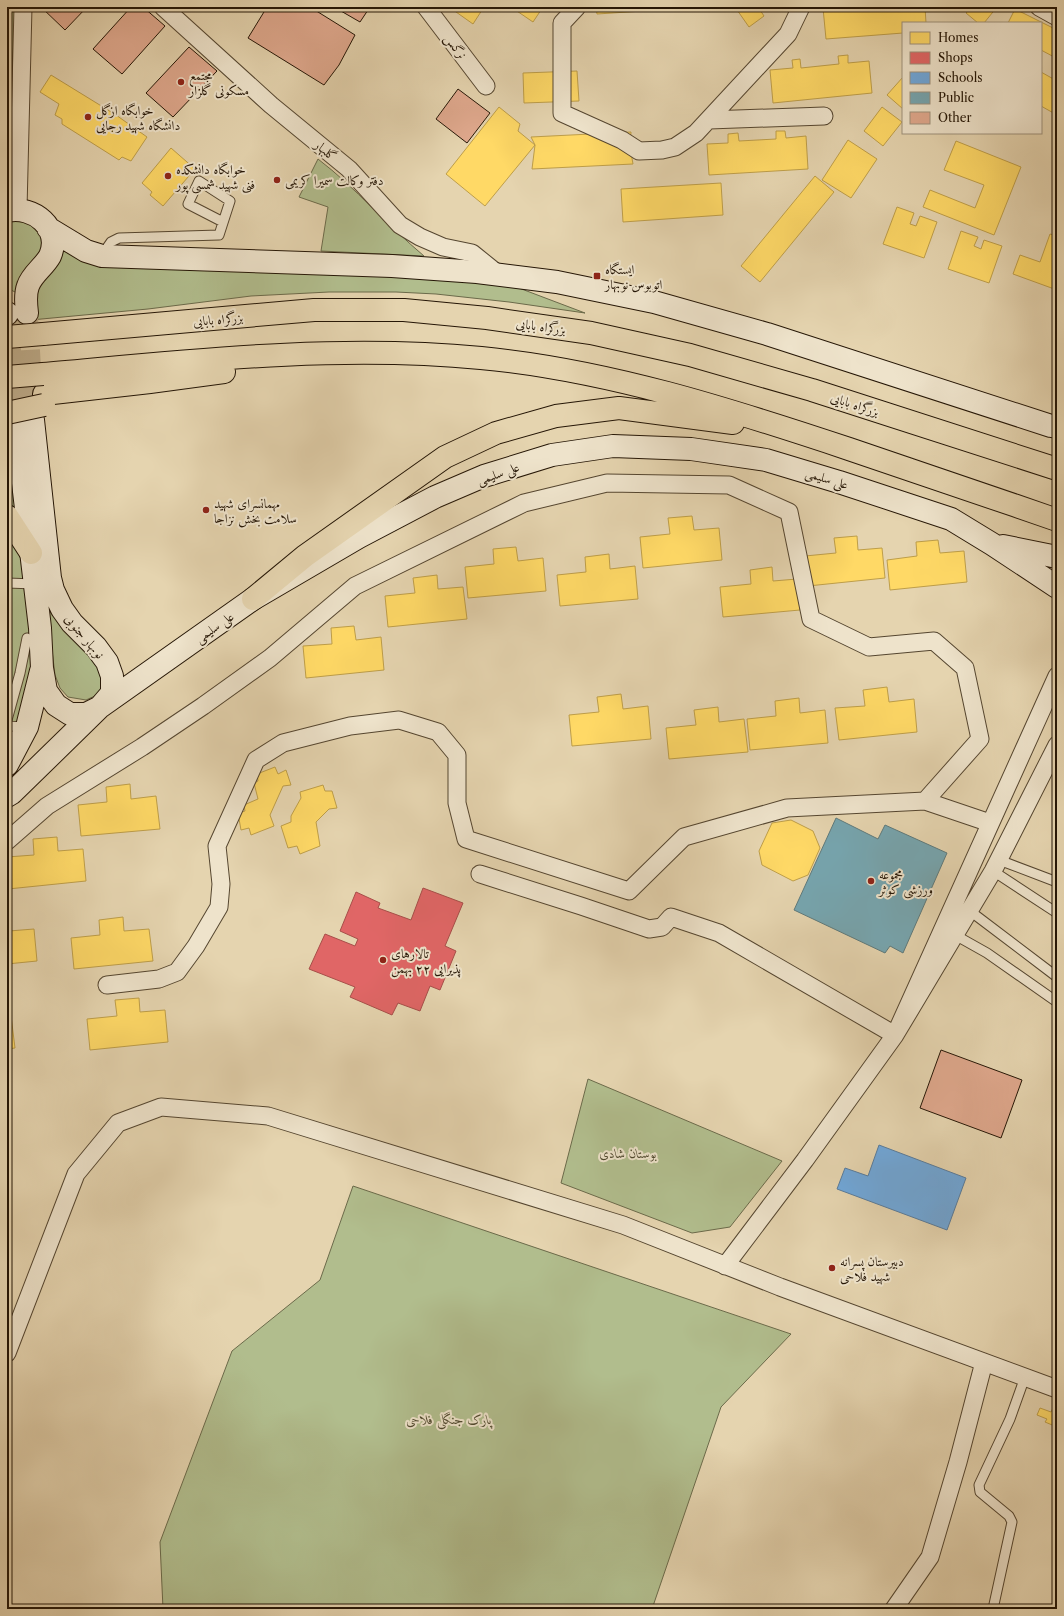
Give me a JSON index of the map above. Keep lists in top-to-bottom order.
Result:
{
  "streets": {
    "highway": ["بزرگراه بابایی"],
    "main road": ["علی سلیمی", "نوبهار جنوبی"],
    "street": ["نرگس", "گلبهار"]
  },
  "crossings": [
    ["علی سلیمی", "نوبهار جنوبی"]
  ],
  "parks": ["بوستان شادی", "پارک جنگلی فلاحی"],
  "places": {
    "other": [
      "مجتمع مسکونی گلزار",
      "خوابگاه ازگل دانشگاه شهید رجایی",
      "خوابگاه دانشکده فنی شهید شمسی پور",
      "دفتر وکالت سمیرا کریمی",
      "مهمانسرای شهید سلامت بخش نزاجا",
      "مجموعه ورزشی کوثر",
      "تالارهای پذیرایی ۲۲ بهمن",
      "دبیرستان پسرانه شهید فلاحی"
    ],
    "transit": ["ایستگاه اتوبوس نوبهار"]
  },
  "legend": [
    "Homes",
    "Shops",
    "Schools",
    "Public",
    "Other"
  ]
}
